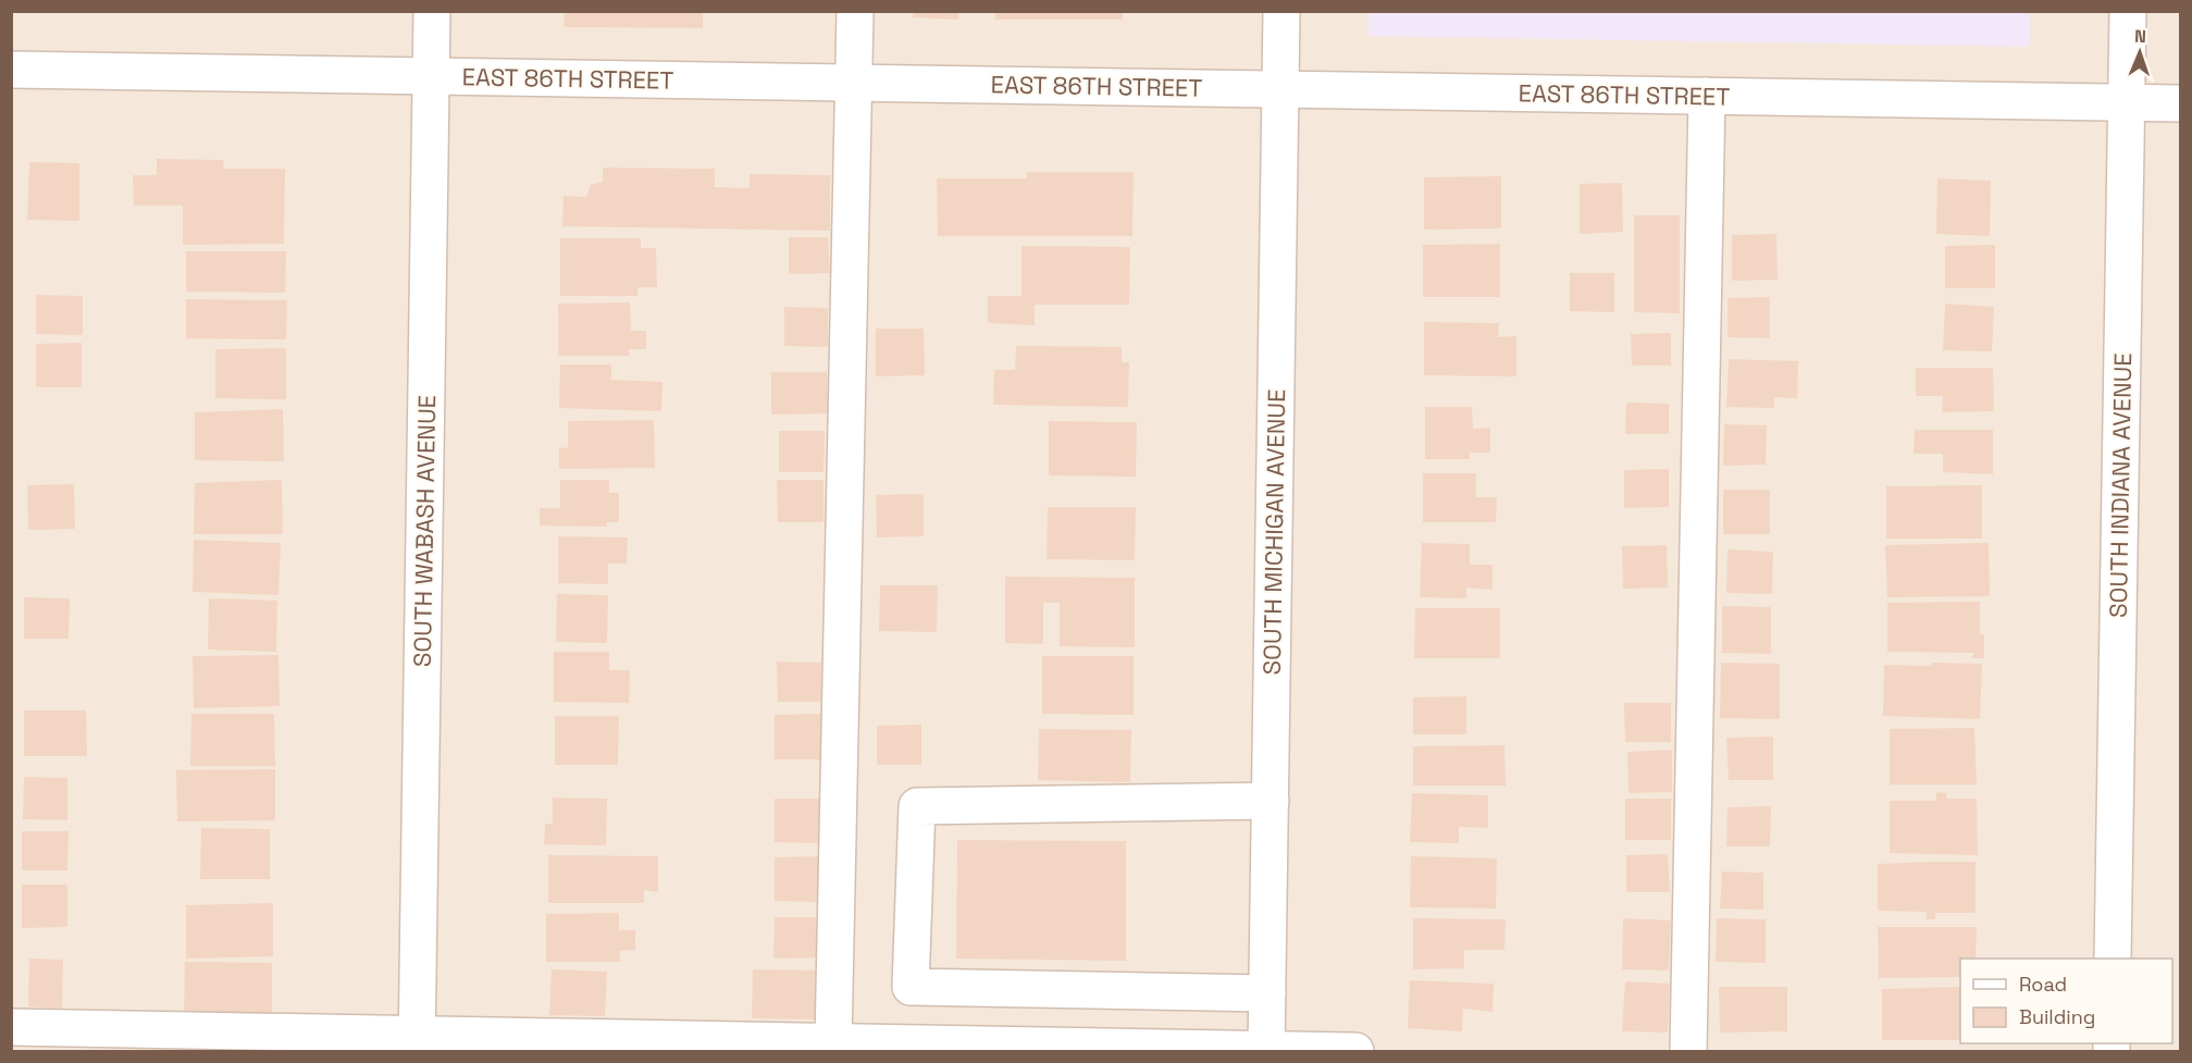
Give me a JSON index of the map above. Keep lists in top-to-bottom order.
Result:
{
  "streets": {
    "street": [
      "EAST 86TH STREET",
      "SOUTH INDIANA AVENUE",
      "SOUTH WABASH AVENUE",
      "SOUTH MICHIGAN AVENUE"
    ]
  },
  "crossings": [
    ["EAST 86TH STREET", "SOUTH INDIANA AVENUE"],
    ["EAST 86TH STREET", "SOUTH WABASH AVENUE"],
    ["EAST 86TH STREET", "SOUTH MICHIGAN AVENUE"]
  ],
  "legend": ["Road", "Building"],
  "north": "top"
}
